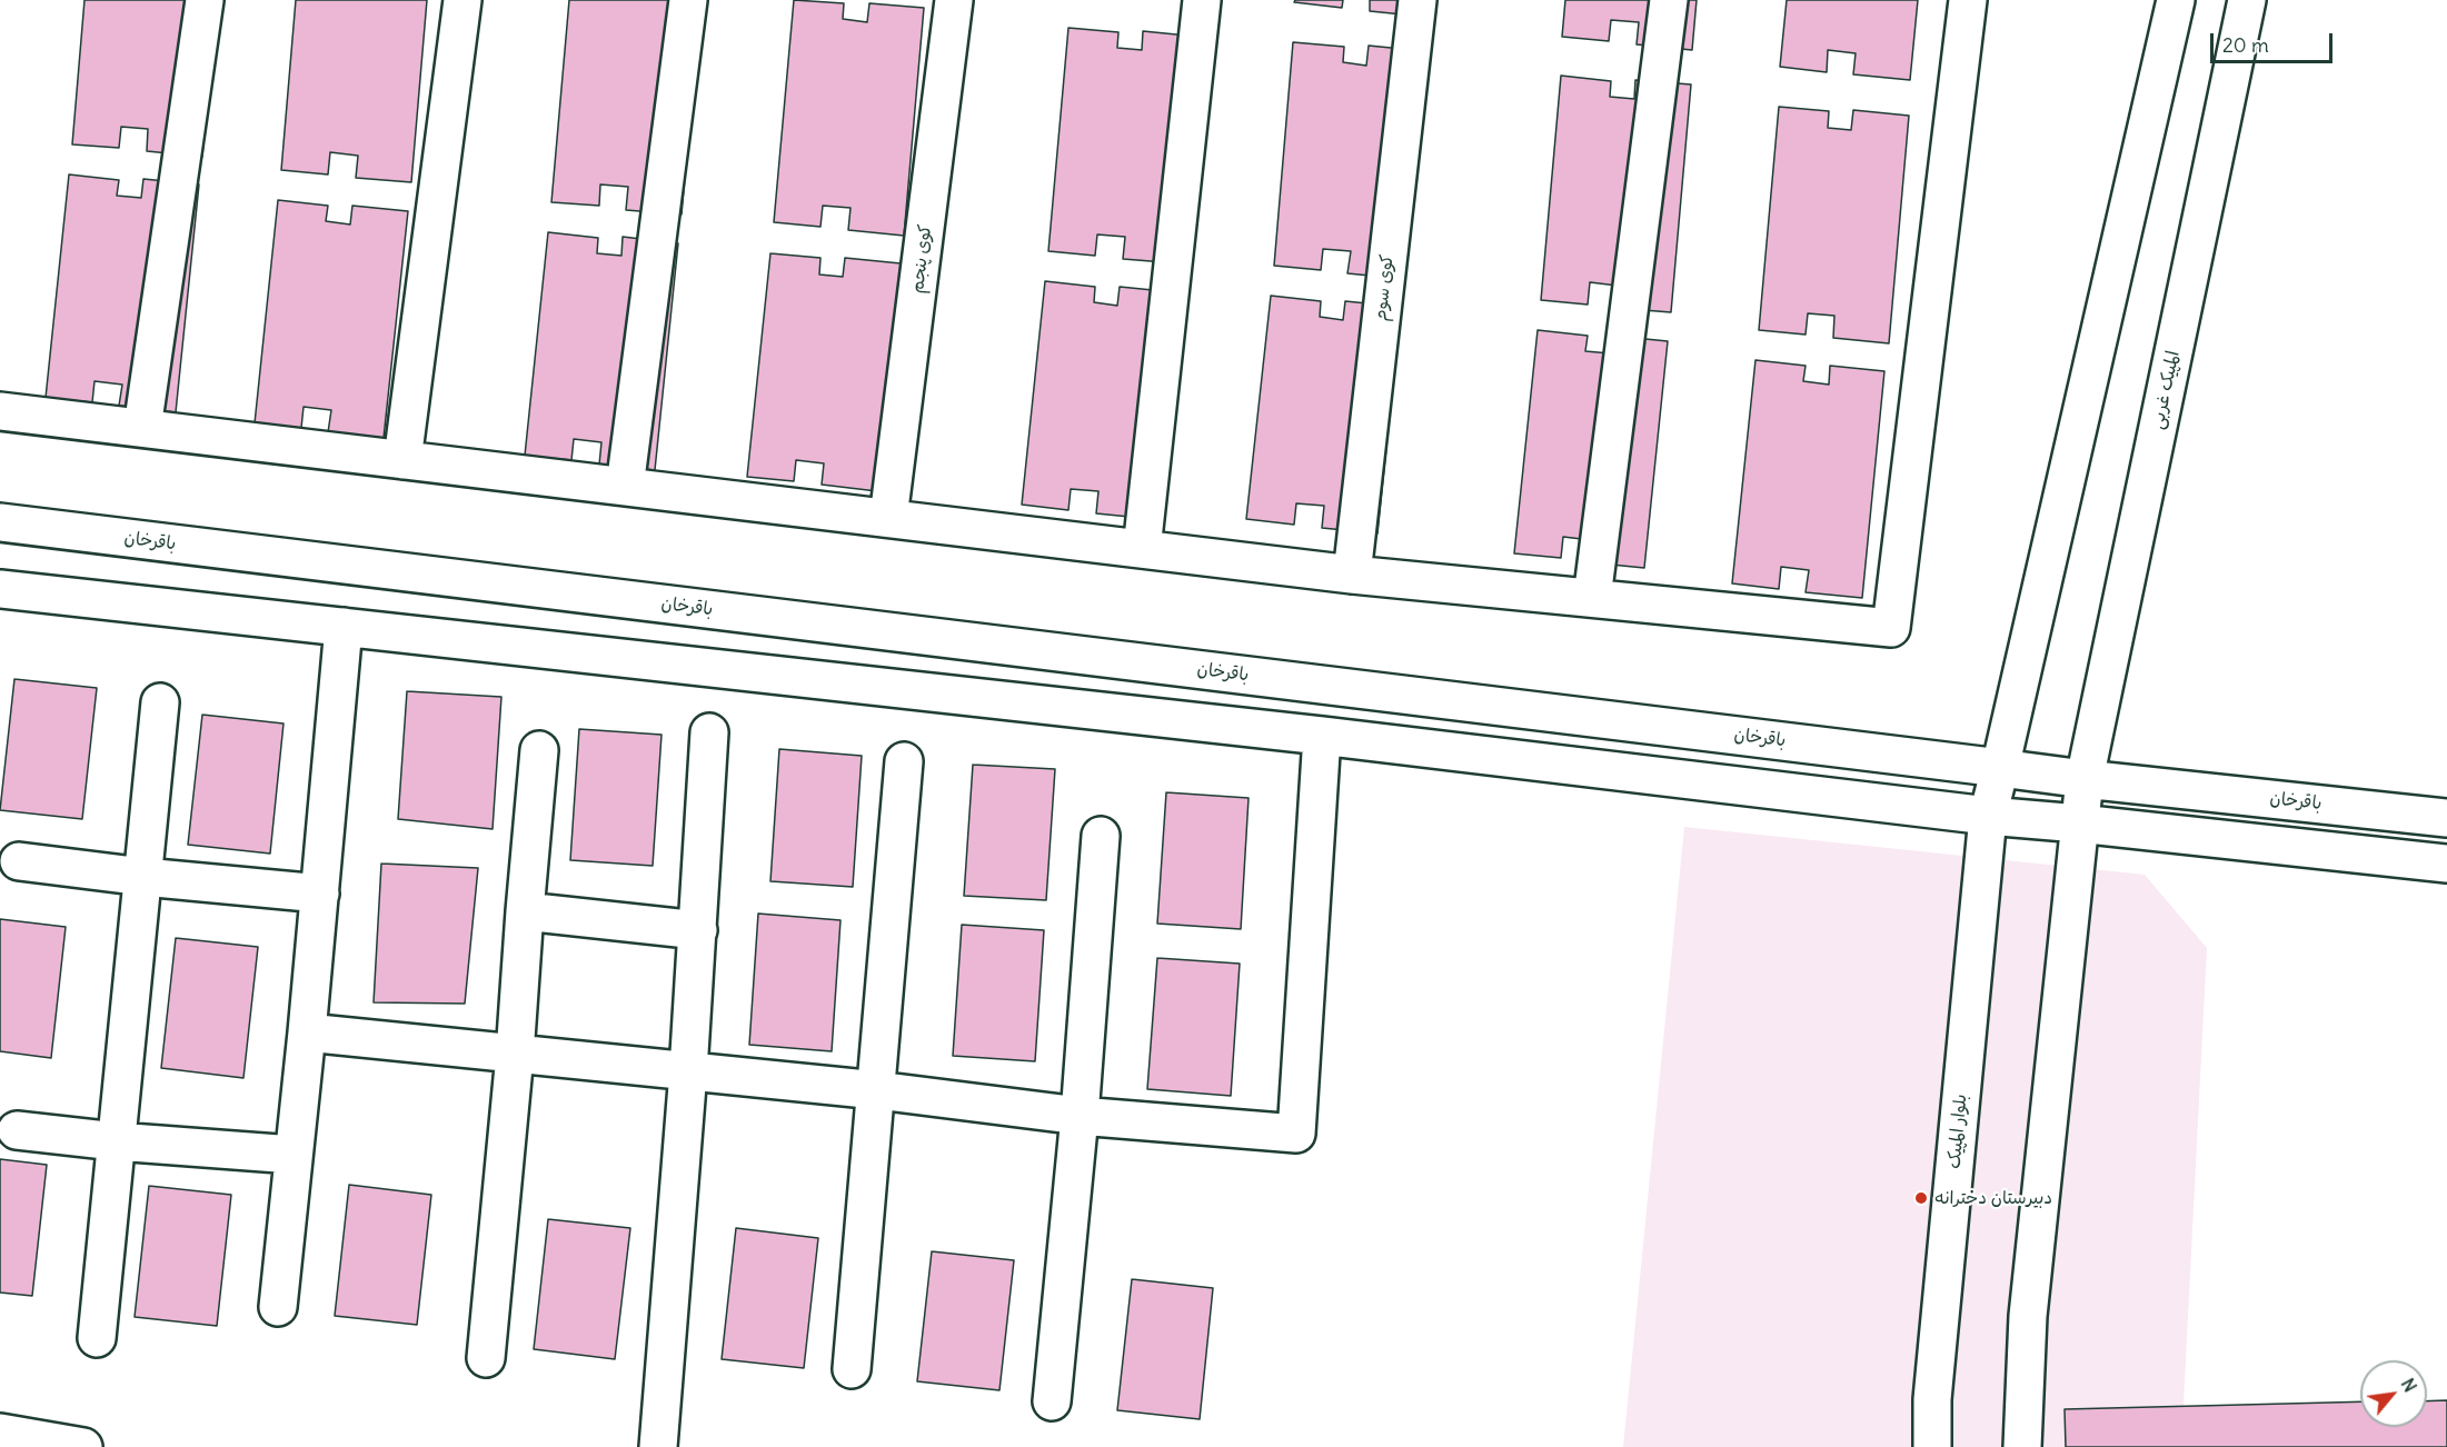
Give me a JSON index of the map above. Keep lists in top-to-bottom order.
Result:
{
  "streets": {
    "street": [
      "کوی پنجم",
      "کوی سوم",
      "المپیک غربی",
      "باقرخان",
      "بلوار المپیک"
    ]
  },
  "crossings": [
    ["المپیک غربی", "باقرخان"],
    ["باقرخان", "بلوار المپیک"]
  ],
  "places": ["دبیرستان دخترانه"],
  "scale_bar": "20 m",
  "north": "top right"
}
